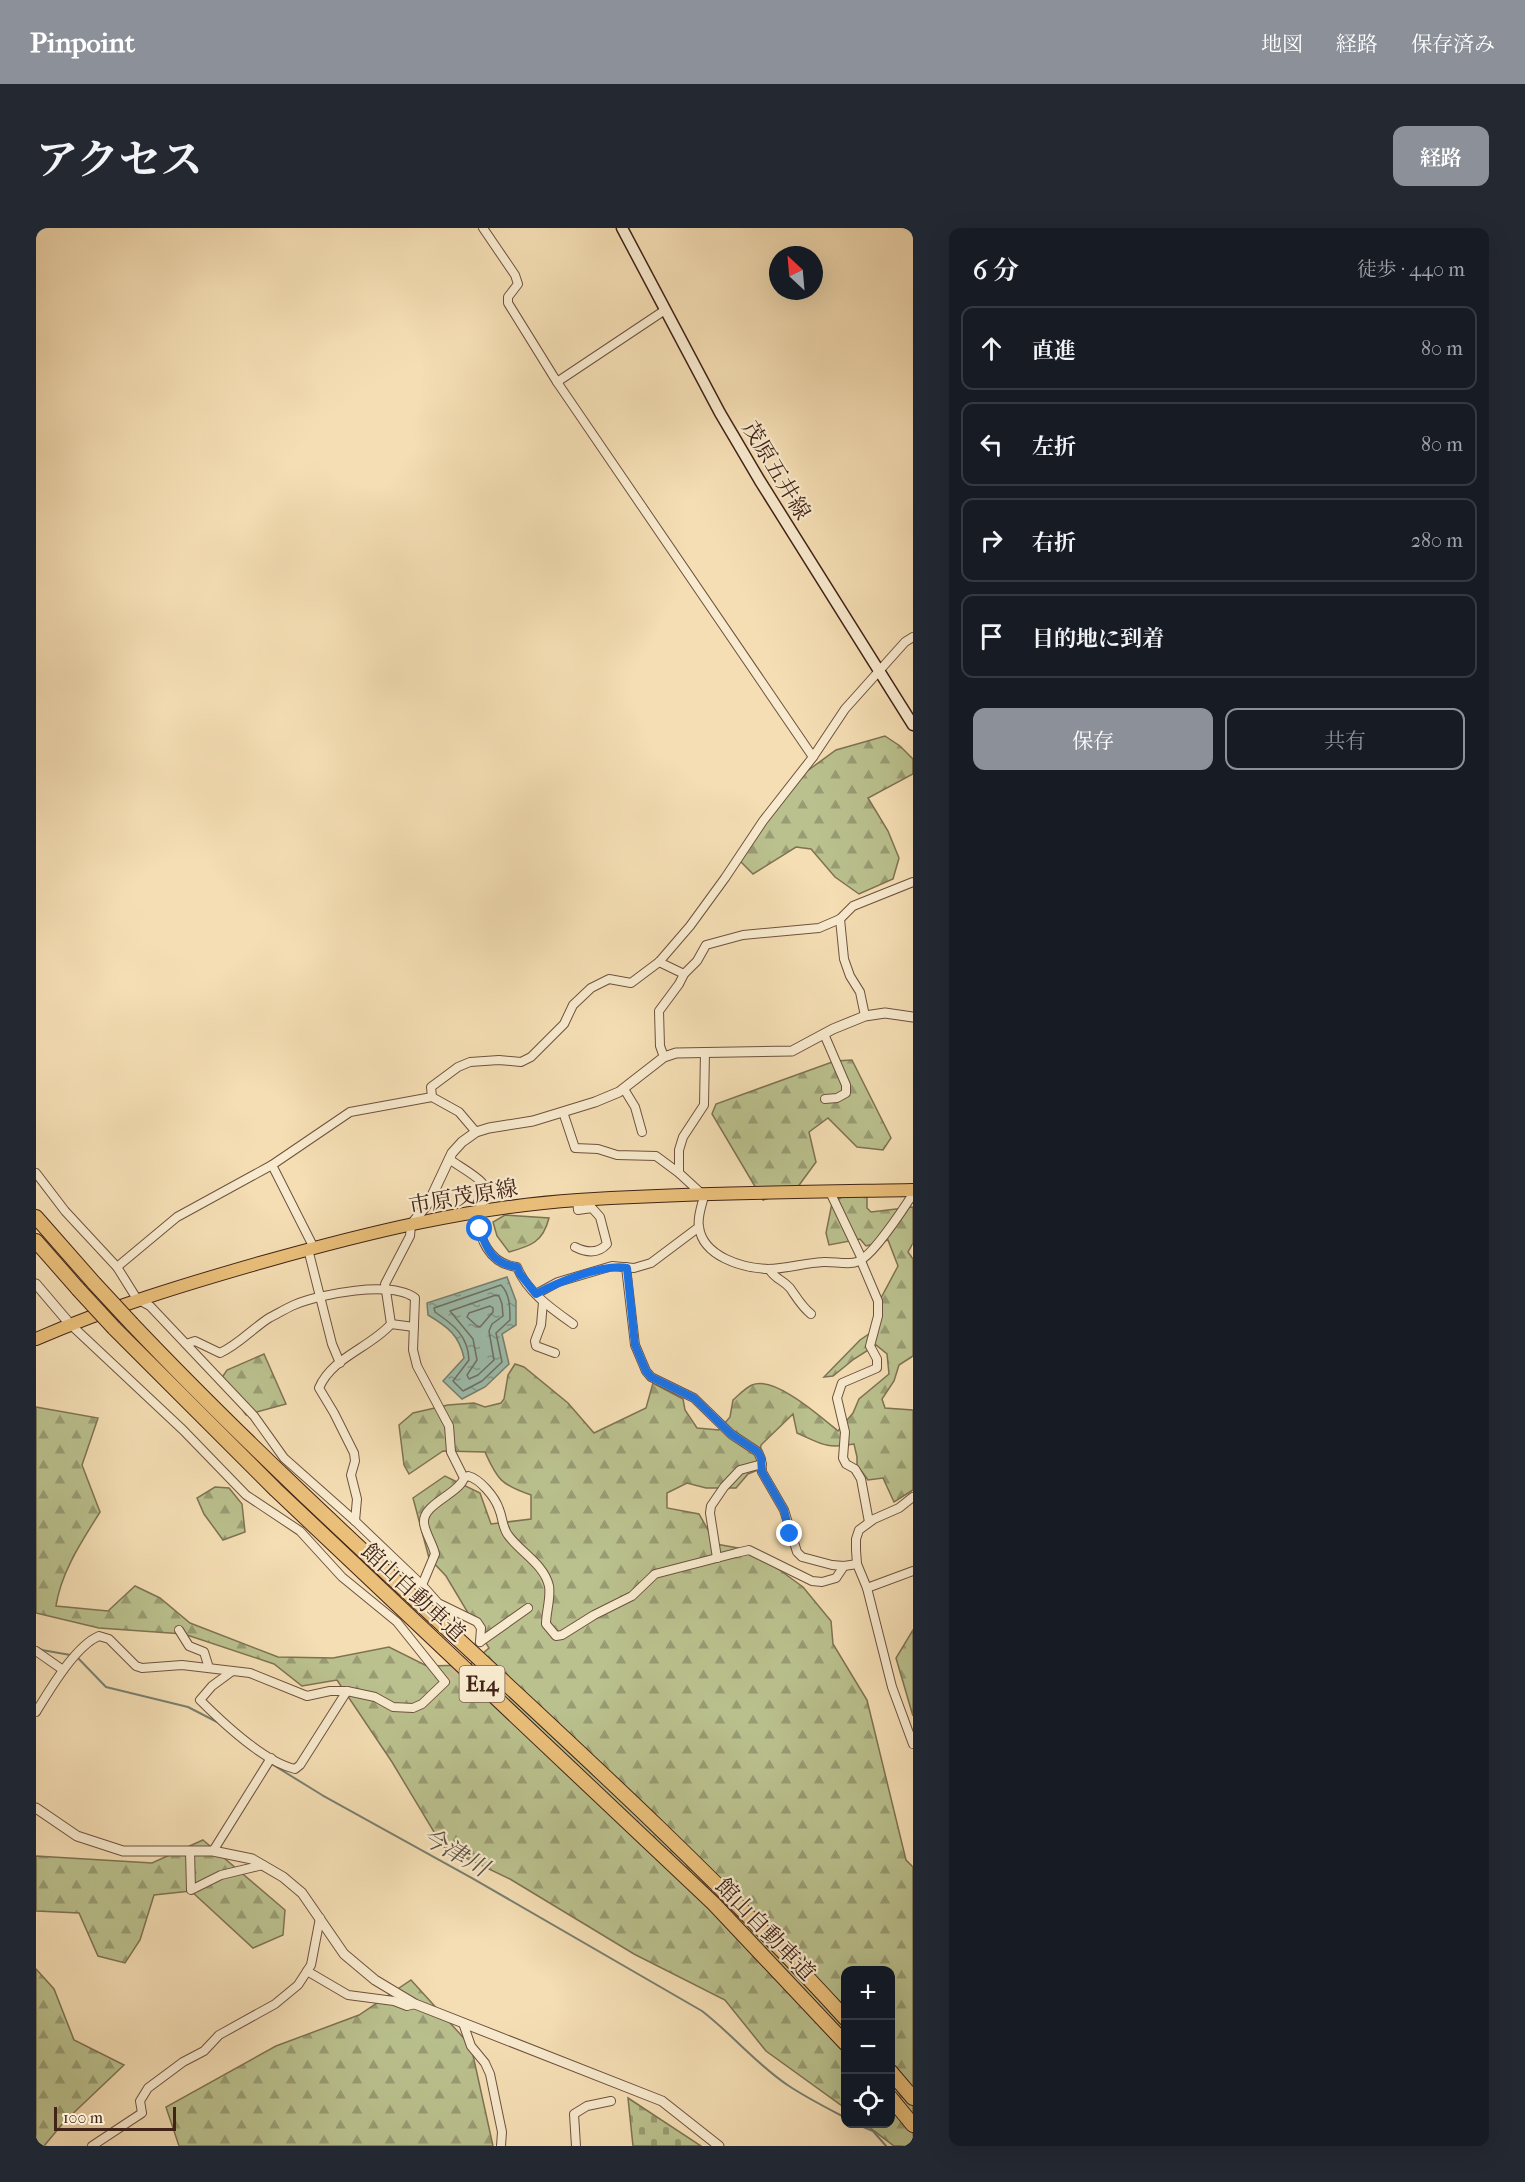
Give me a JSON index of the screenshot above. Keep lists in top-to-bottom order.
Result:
{
  "streets": {
    "highway": ["館山自動車道", "E14"],
    "main road": ["茂原五井線", "市原茂原線"]
  },
  "water": ["今津川"],
  "scale_bar": "100 m",
  "north": "top left",
  "page": {
    "header": "Pinpoint",
    "nav": ["地図", "経路", "保存済み"],
    "title": "アクセス",
    "buttons": [
      "経路",
      ["保存", "共有"]
    ],
    "heading": ["6 分", "徒歩 · 440 m"],
    "list": [
      ["直進", "80 m"],
      ["左折", "80 m"],
      ["右折", "280 m"],
      "目的地に到着"
    ],
    "map_buttons": ["+", "−"],
    "scale": "100 m"
  }
}
